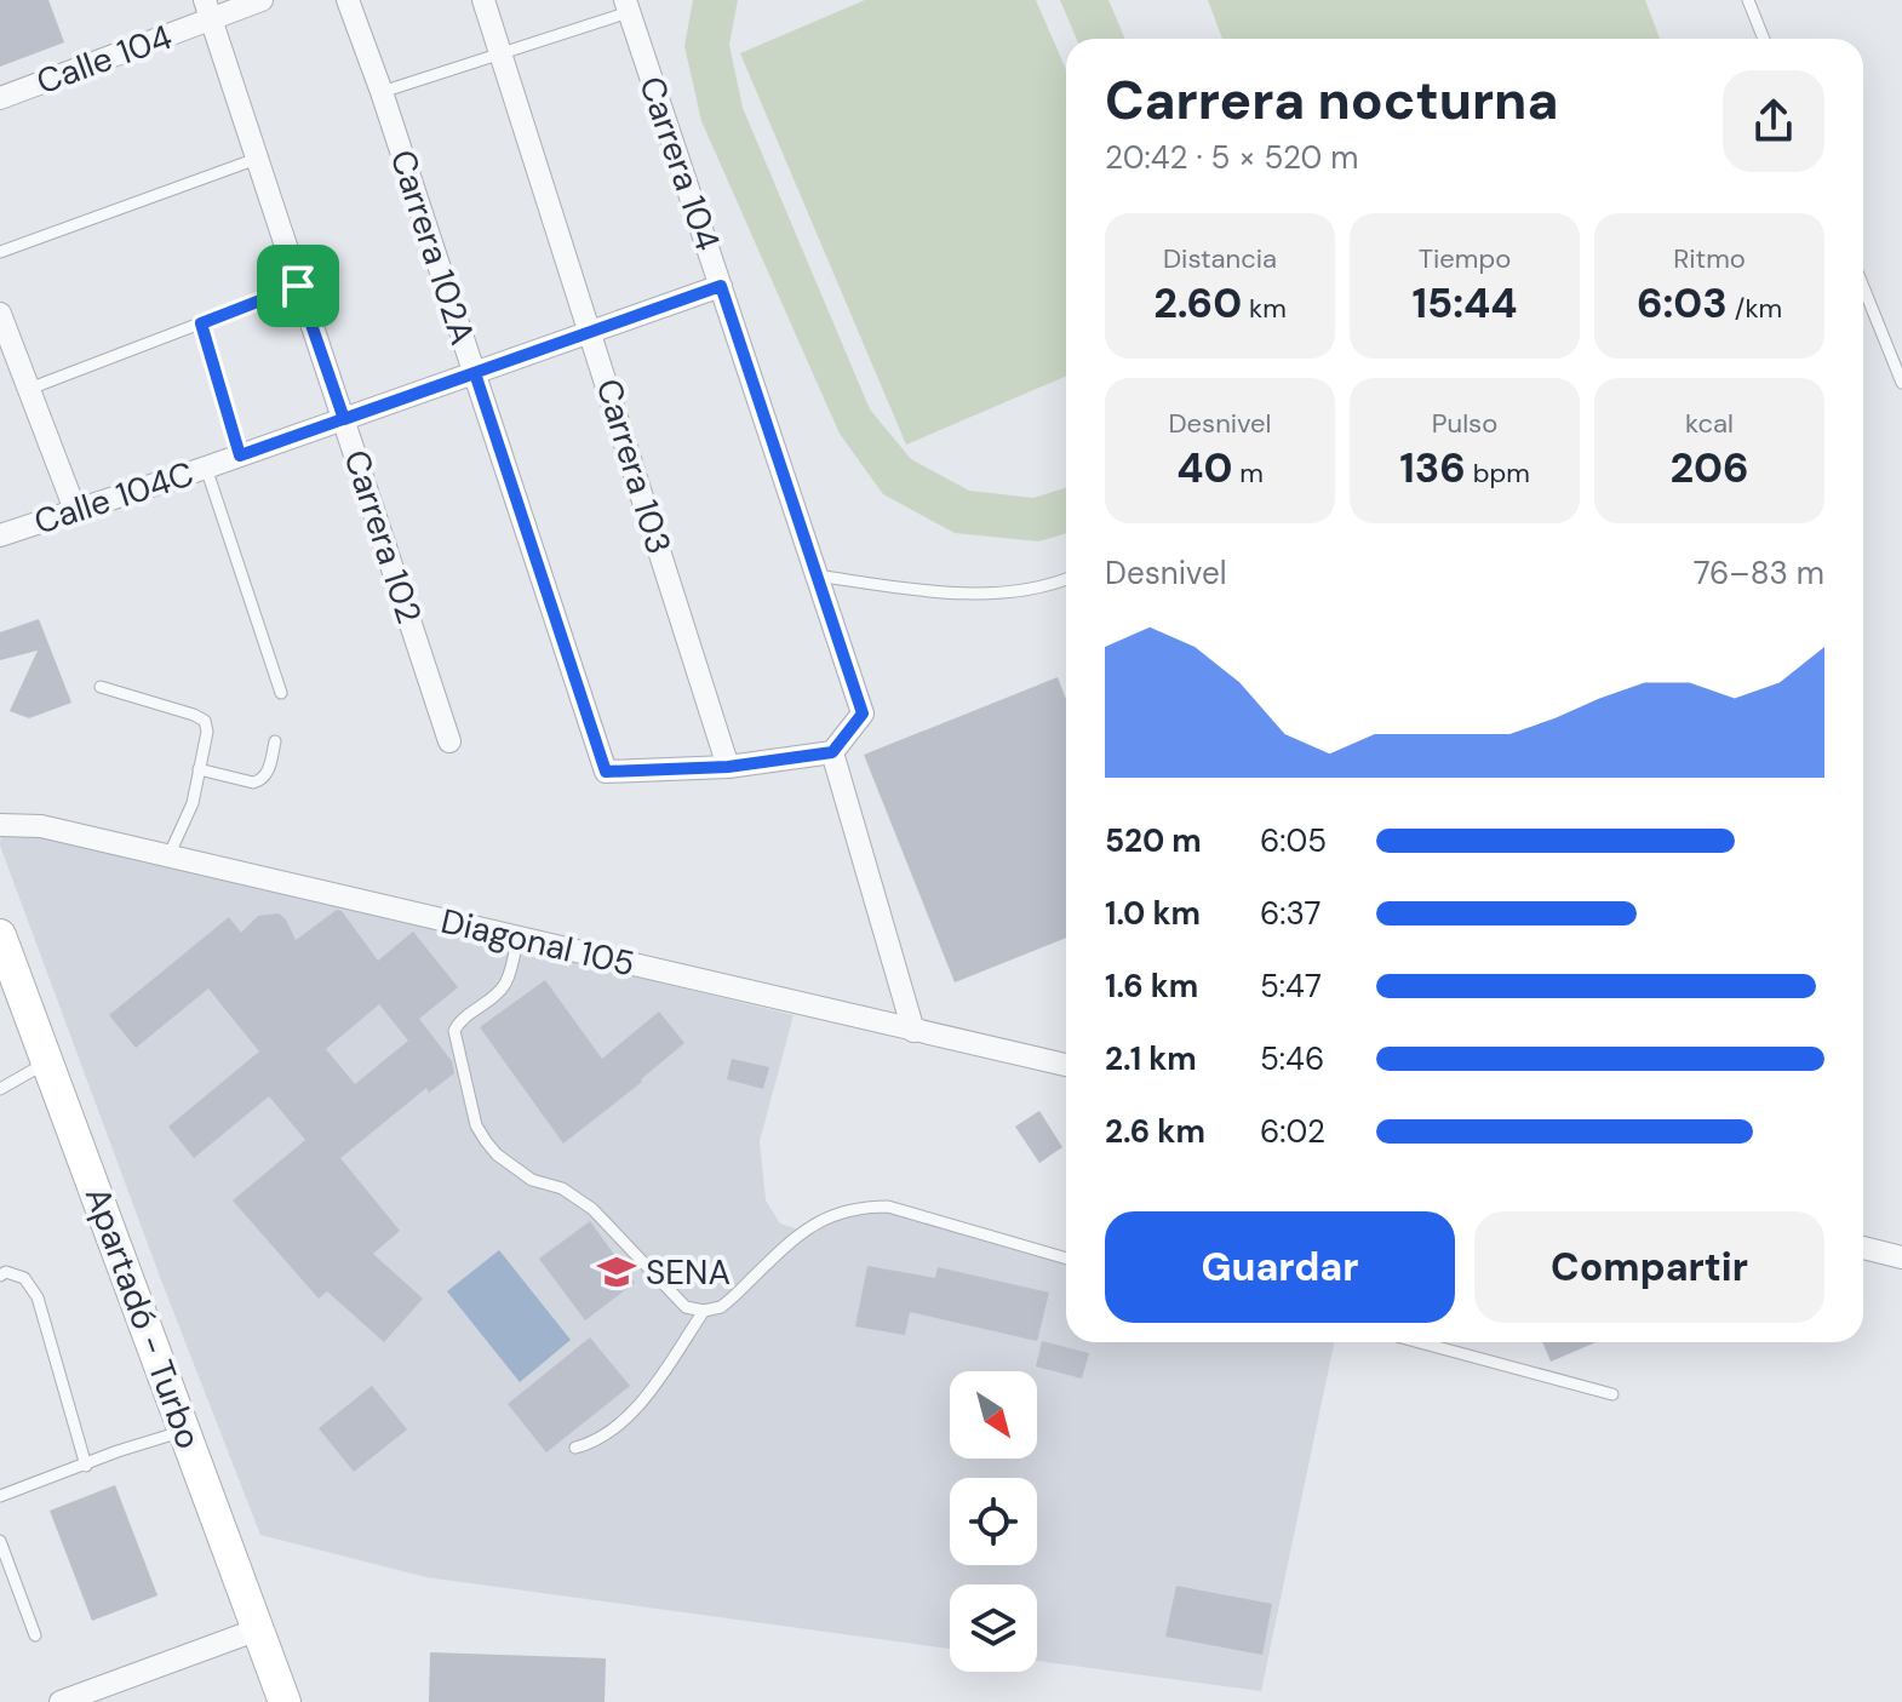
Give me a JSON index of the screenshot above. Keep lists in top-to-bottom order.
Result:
{
  "streets": {
    "main road": ["Apartadó - Turbo"],
    "street": [
      "Calle 104",
      "Carrera 104",
      "Carrera 102A",
      "Carrera 103",
      "Calle 104C",
      "Carrera 102",
      "Diagonal 105"
    ]
  },
  "crossings": [
    ["Calle 104", "Carrera 102"],
    ["Carrera 104", "Calle 104C"],
    ["Carrera 102A", "Carrera 103"],
    ["Carrera 102A", "Calle 104C"],
    ["Carrera 103", "Calle 104C"],
    ["Calle 104C", "Carrera 102"]
  ],
  "places": {
    "school or university": ["SENA"]
  },
  "north": "bottom right",
  "page": {
    "heading": ["Carrera nocturna", "20:42 · 5 × 520 m"],
    "stats": [
      ["Distancia", "2.60 km"],
      ["Tiempo", "15:44"],
      ["Ritmo", "6:03 /km"],
      ["Desnivel", "40 m"],
      ["Pulso", "136 bpm"],
      ["kcal", "206"]
    ],
    "chart": ["Desnivel", "76–83 m"],
    "list": [
      {
        "name": "520 m",
        "note": "6:05"
      },
      {
        "name": "1.0 km",
        "note": "6:37"
      },
      {
        "name": "1.6 km",
        "note": "5:47"
      },
      {
        "name": "2.1 km",
        "note": "5:46"
      },
      {
        "name": "2.6 km",
        "note": "6:02"
      }
    ],
    "buttons": ["Guardar", "Compartir"]
  }
}
